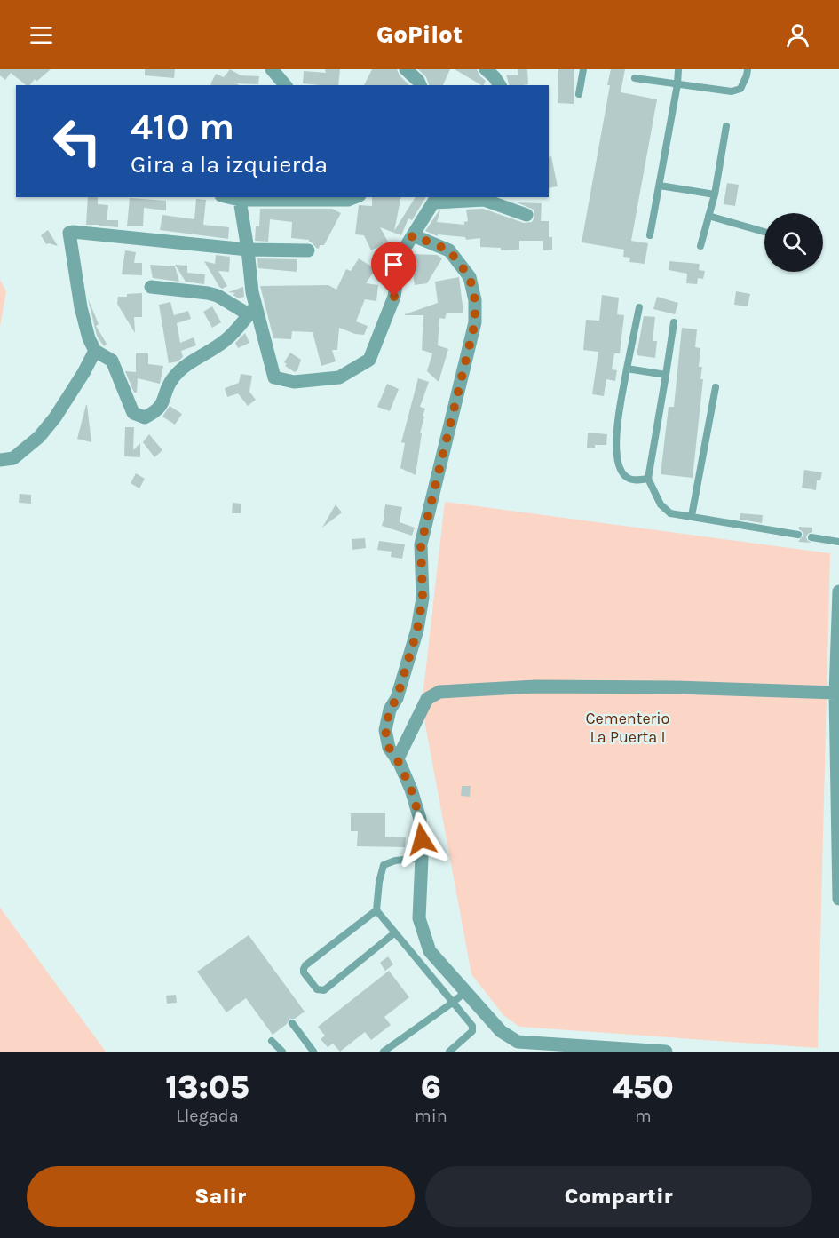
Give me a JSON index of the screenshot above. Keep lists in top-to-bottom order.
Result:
{
  "parks": ["Cementerio La Puerta I"],
  "page": {
    "header": "GoPilot",
    "turn": ["410 m", "Gira a la izquierda"],
    "eta": [
      "13:05",
      "Llegada",
      "6",
      "min",
      "450",
      "m"
    ],
    "buttons": ["Salir", "Compartir"]
  }
}
